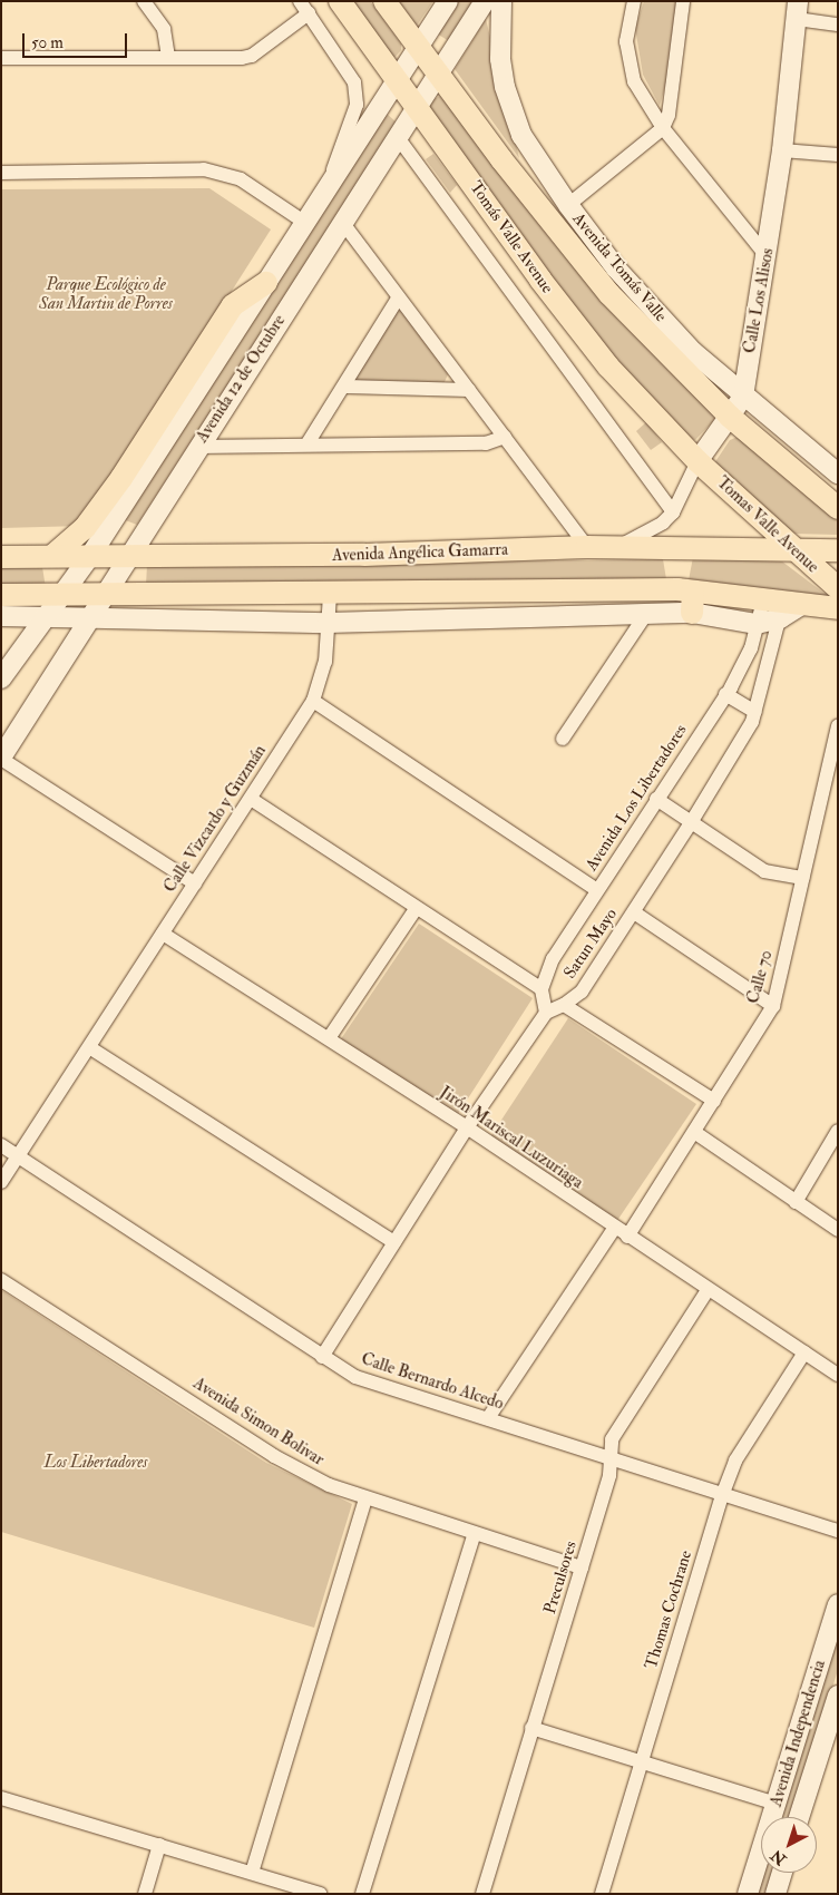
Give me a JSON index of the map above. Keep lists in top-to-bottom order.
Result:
{
  "streets": {
    "main road": ["Tomás Valle Avenue", "Tomas Valle Avenue", "Avenida Angélica Gamarra"],
    "street": [
      "Avenida Tomás Valle",
      "Calle Los Alisos",
      "Avenida 12 de Octubre",
      "Avenida Los Libertadores",
      "Calle Vizcardo y Guzmán",
      "Satun Mayo",
      "Calle 70",
      "Jirón Mariscal Luzuriaga",
      "Calle Bernardo Alcedo",
      "Avenida Simon Bolivar",
      "Preculsores",
      "Thomas Cochrane",
      "Avenida Independencia"
    ]
  },
  "crossings": [
    ["Tomás Valle Avenue", "Calle Los Alisos"],
    ["Tomás Valle Avenue", "Avenida 12 de Octubre"],
    ["Tomás Valle Avenue", "Tomas Valle Avenue"],
    ["Avenida Tomás Valle", "Calle Los Alisos"],
    ["Calle Los Alisos", "Tomas Valle Avenue"],
    ["Calle Los Alisos", "Avenida Angélica Gamarra"],
    ["Avenida 12 de Octubre", "Avenida Angélica Gamarra"],
    ["Tomas Valle Avenue", "Avenida Angélica Gamarra"],
    ["Calle Vizcardo y Guzmán", "Jirón Mariscal Luzuriaga"],
    ["Calle Vizcardo y Guzmán", "Calle Bernardo Alcedo"],
    ["Calle 70", "Jirón Mariscal Luzuriaga"],
    ["Jirón Mariscal Luzuriaga", "Preculsores"],
    ["Jirón Mariscal Luzuriaga", "Thomas Cochrane"],
    ["Calle Bernardo Alcedo", "Preculsores"],
    ["Calle Bernardo Alcedo", "Thomas Cochrane"],
    ["Avenida Simon Bolivar", "Preculsores"]
  ],
  "parks": ["Parque Ecológico de San Martin de Porres", "Los Libertadores"],
  "scale_bar": "50 m",
  "north": "bottom left"
}
